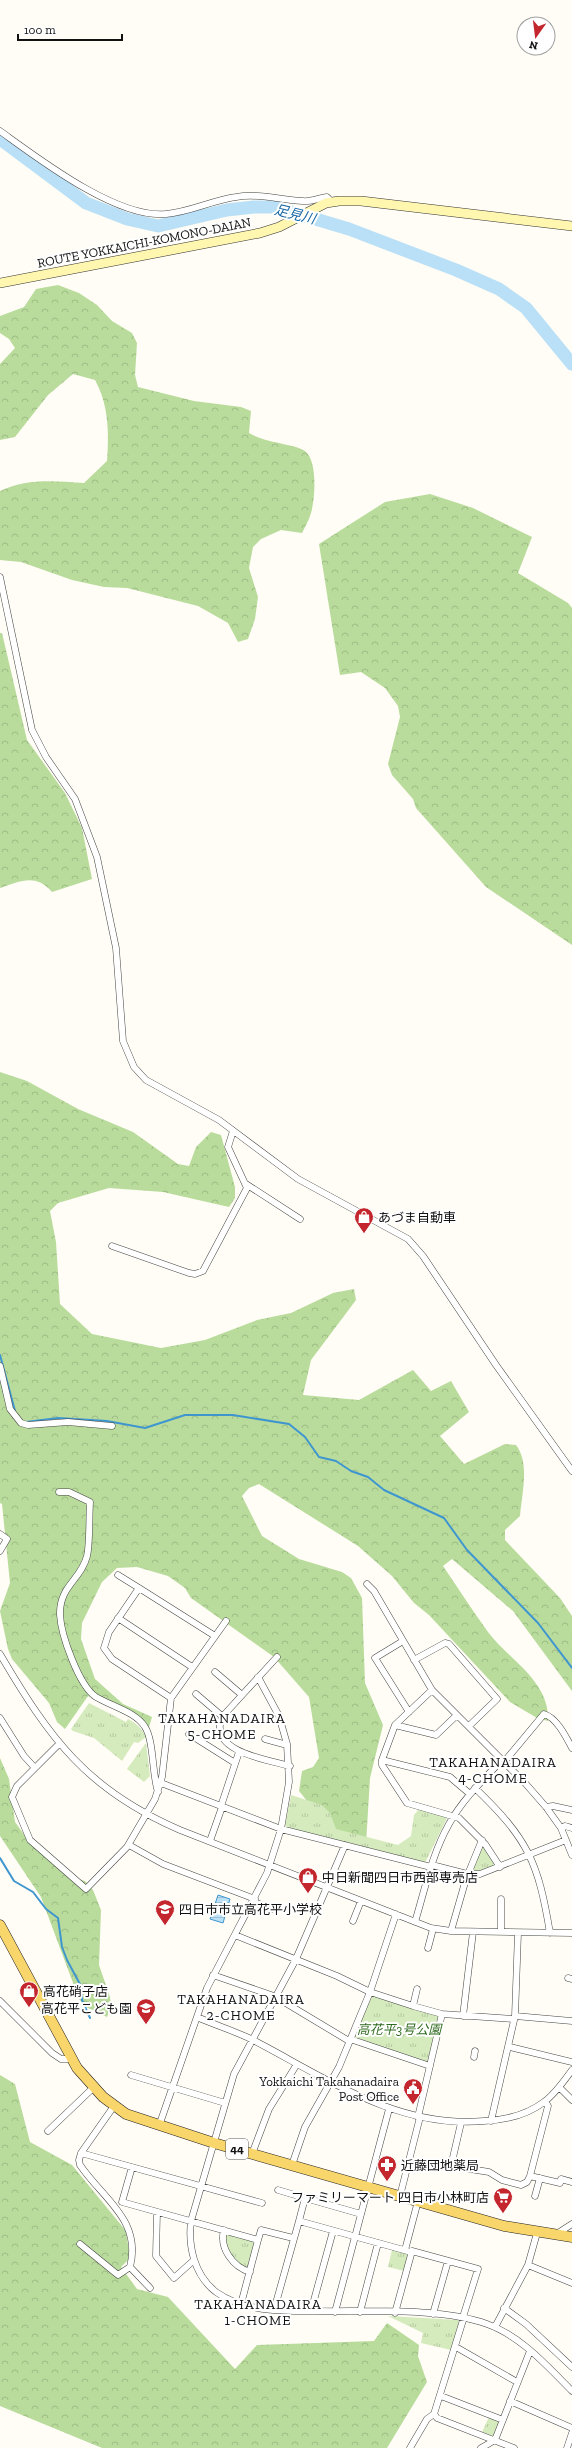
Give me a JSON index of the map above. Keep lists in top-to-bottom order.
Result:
{
  "streets": {
    "main road": ["ROUTE YOKKAICHI-KOMONO-DAIAN", "44"]
  },
  "districts": [
    "TAKAHANADAIRA 5-CHOME",
    "TAKAHANADAIRA 4-CHOME",
    "TAKAHANADAIRA 2-CHOME",
    "TAKAHANADAIRA 1-CHOME"
  ],
  "water": ["足見川"],
  "parks": ["高花平3号公園"],
  "places": {
    "shop": ["あづま自動車", "中日新聞四日市西部専売店", "高花硝子店"],
    "school or university": ["四日市市立高花平小学校", "高花平こども園"],
    "public building": ["Yokkaichi Takahanadaira Post Office"],
    "pharmacy": ["近藤団地薬局"],
    "supermarket": ["ファミリーマート 四日市小林町店"]
  },
  "scale_bar": "100 m",
  "north": "bottom"
}
